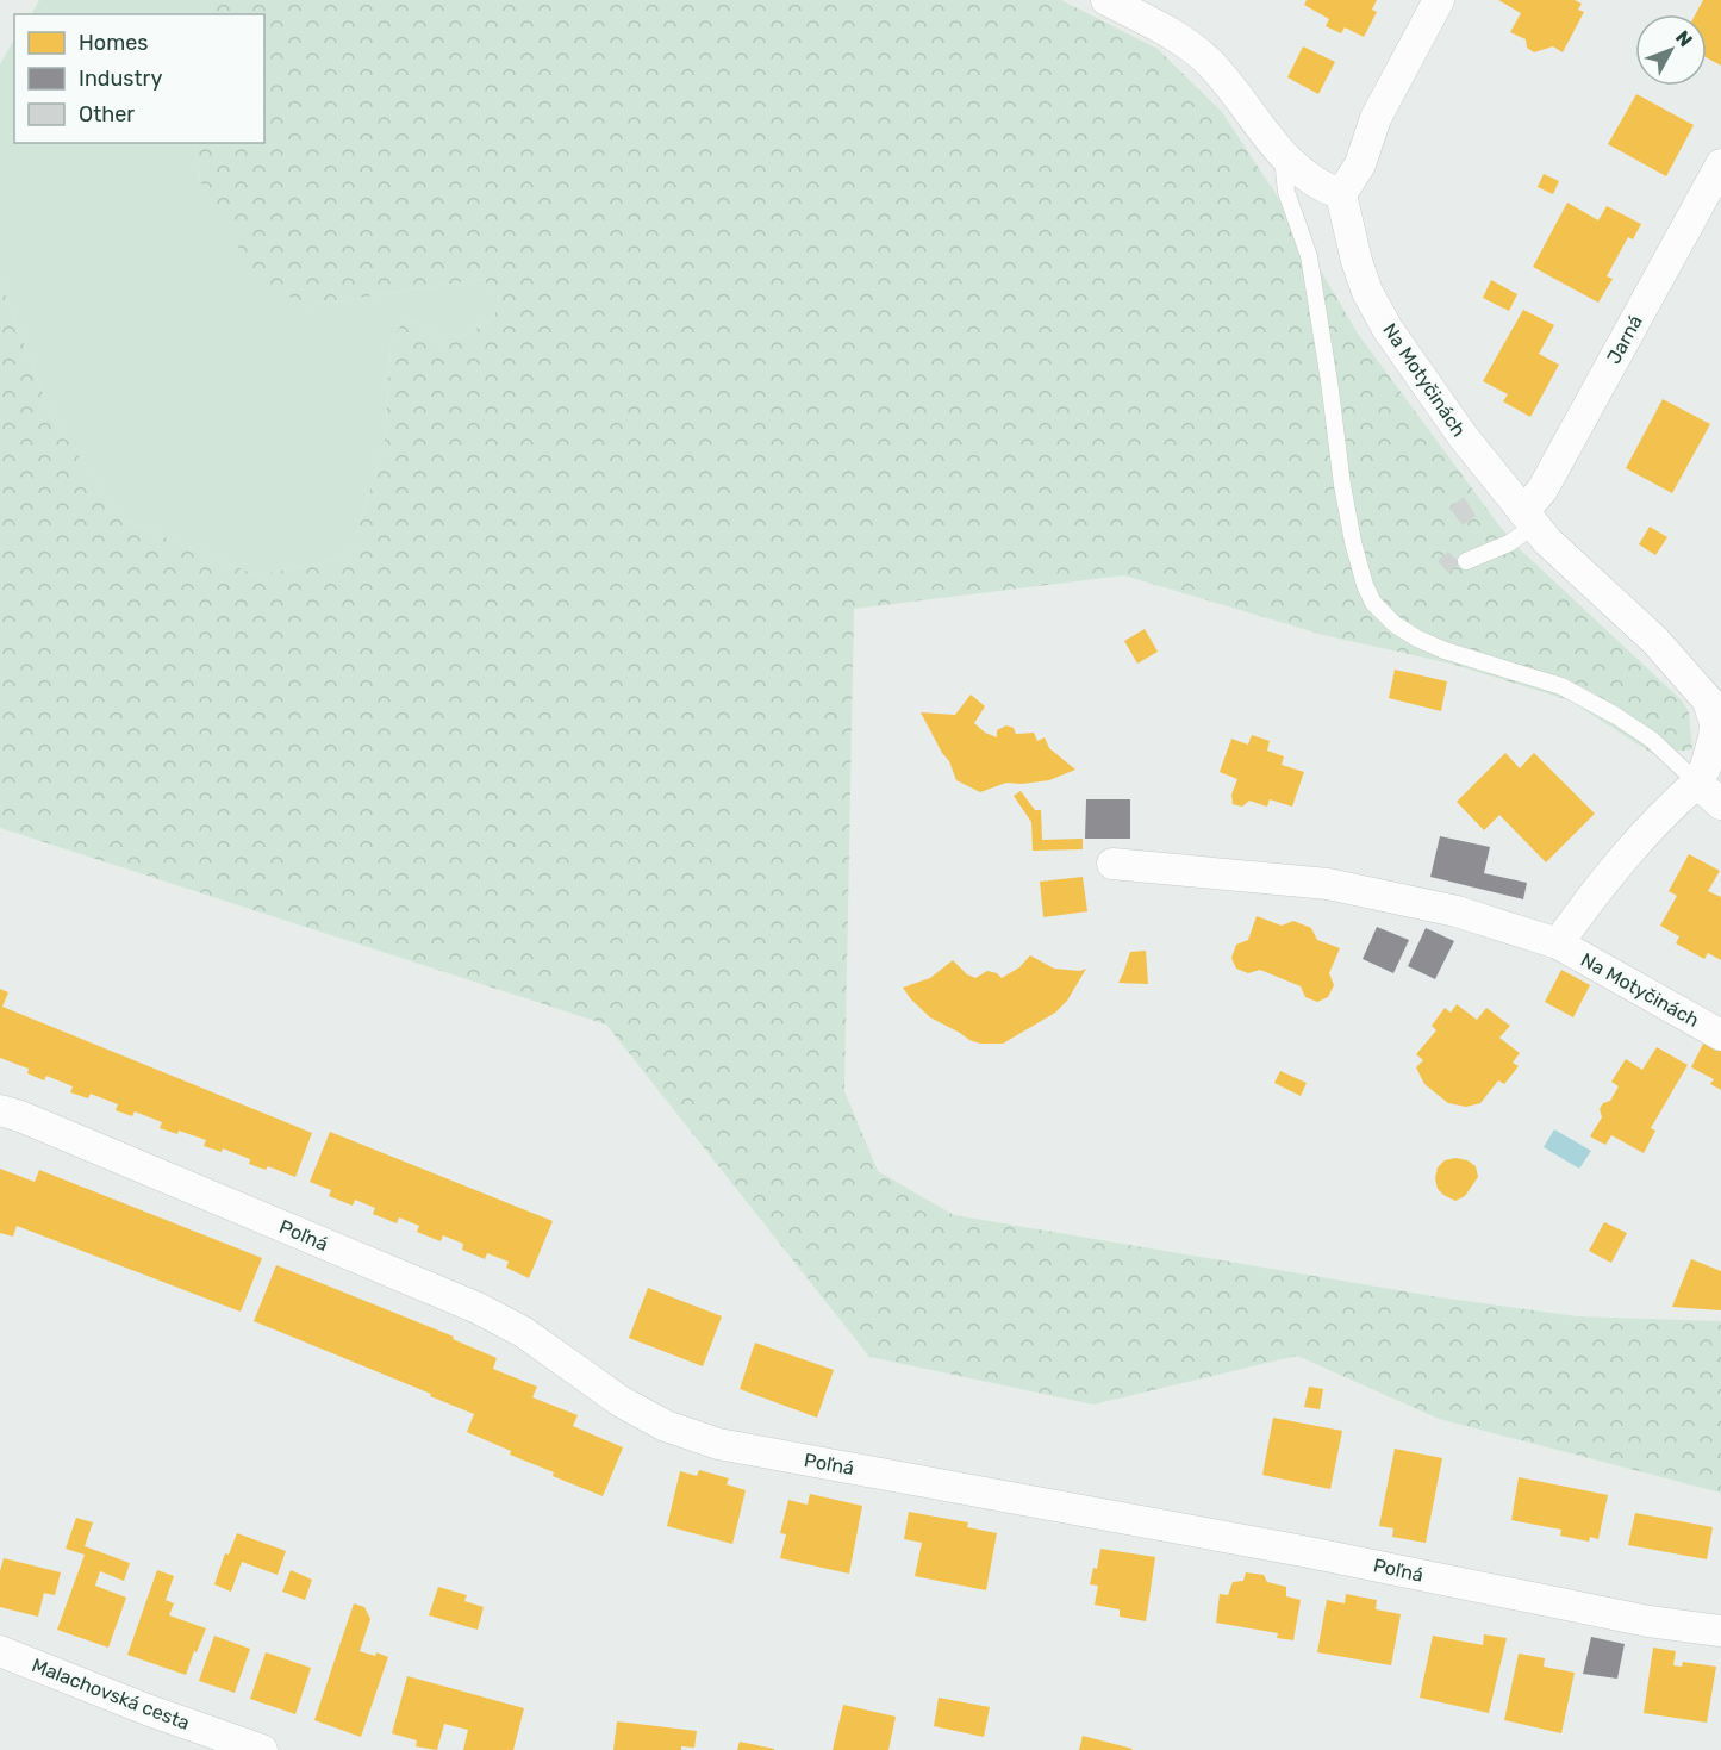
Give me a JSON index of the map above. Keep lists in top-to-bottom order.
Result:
{
  "streets": {
    "street": [
      "Jarná",
      "Na Motyčinách",
      "Poľná",
      "Malachovská cesta"
    ]
  },
  "crossings": [
    ["Jarná", "Na Motyčinách"]
  ],
  "legend": ["Homes", "Industry", "Other"],
  "north": "top right"
}
